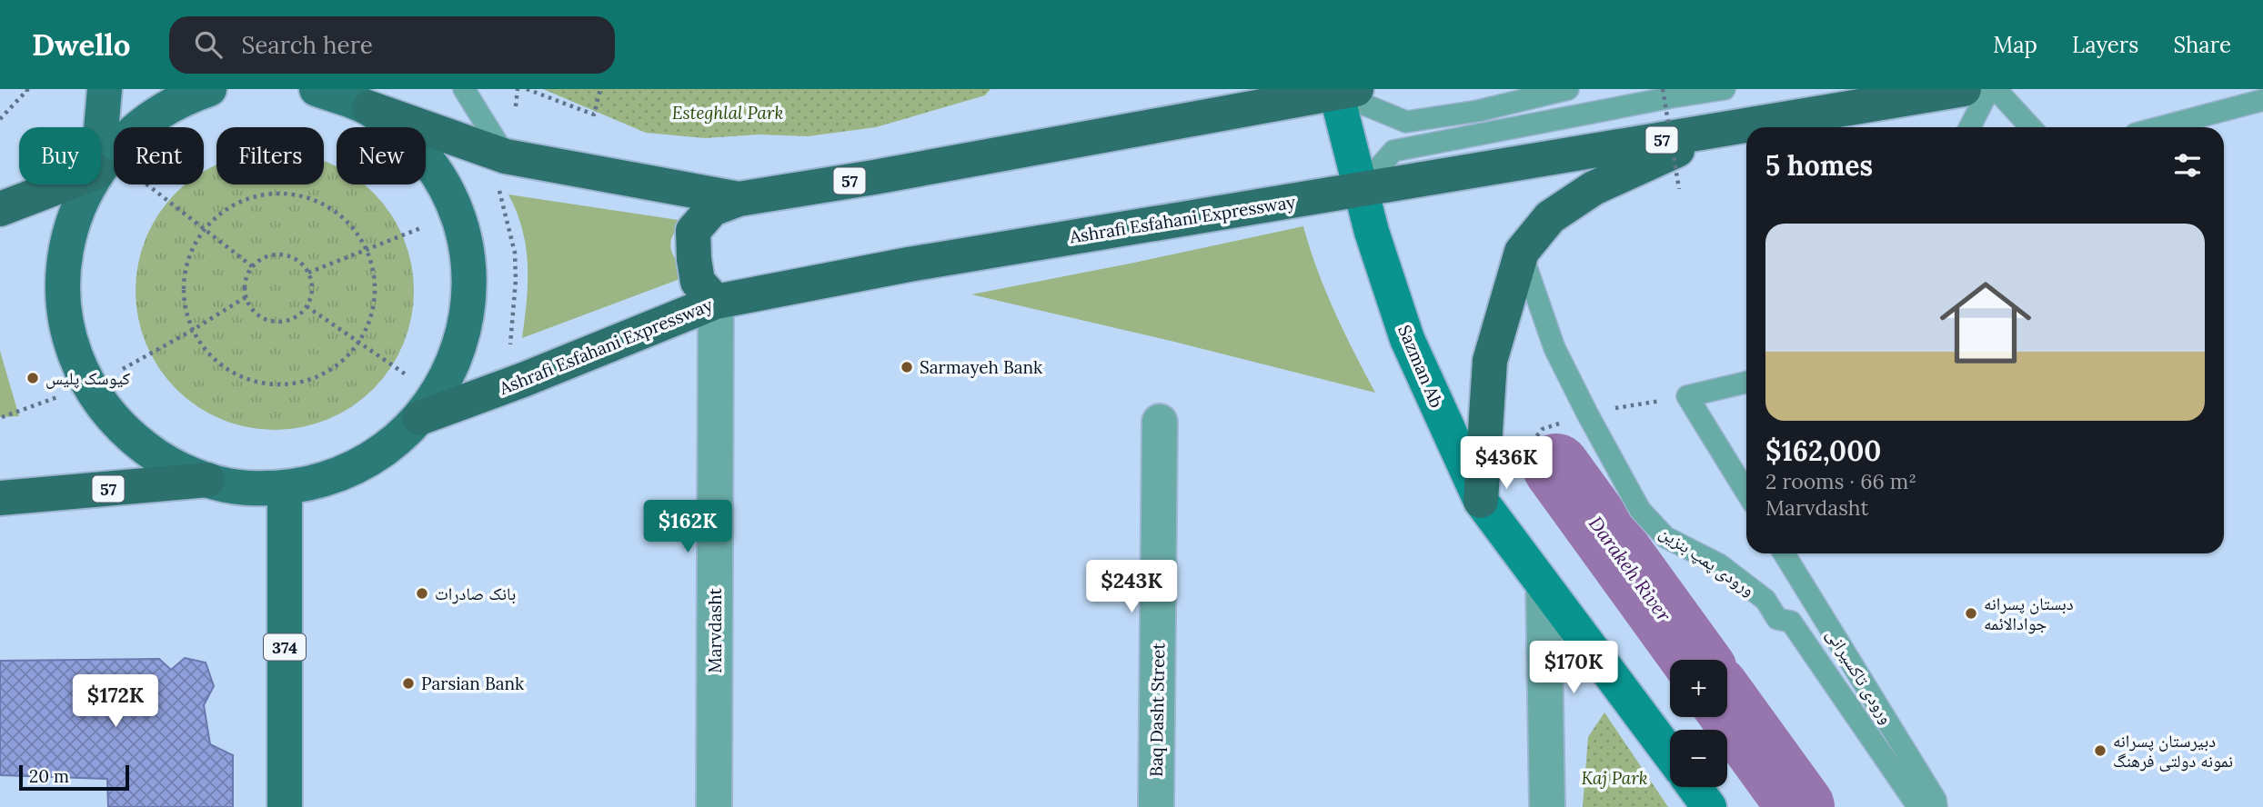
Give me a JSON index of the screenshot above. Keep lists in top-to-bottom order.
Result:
{
  "streets": {
    "highway": ["57", "Ashrafi Esfahani Expressway"],
    "main road": ["Sazman Ab", "374"],
    "street": ["Marvdasht", "Baq Dasht Street"],
    "lane": ["ورودی پمپ بنزین", "ورودی تاکسیرانی"]
  },
  "crossings": [
    ["57", "Sazman Ab"],
    ["Ashrafi Esfahani Expressway", "Sazman Ab"],
    ["Ashrafi Esfahani Expressway", "Marvdasht"]
  ],
  "water": ["Darakeh River"],
  "parks": ["Esteghlal Park", "Kaj Park"],
  "places": [
    "Sarmayeh Bank",
    "کیوسک پلیس",
    "بانک صادرات",
    "دبستان پسرانه جوادالائمه",
    "Parsian Bank",
    "دبيرستان پسرانه نمونه دولتی فرهنگ"
  ],
  "scale_bar": "20 m",
  "page": {
    "header": "Dwello",
    "search": "Search here",
    "nav": ["Map", "Layers", "Share"],
    "chip": [
      "Buy",
      "Rent",
      "Filters",
      "New"
    ],
    "heading": "5 homes",
    "list": [
      {
        "name": "$162,000",
        "note": "2 rooms · 66 m² · Marvdasht"
      }
    ],
    "price": [
      "$436K",
      "$162K",
      "$243K",
      "$170K",
      "$172K"
    ],
    "map_buttons": ["+", "−"],
    "scale": "20 m"
  }
}
